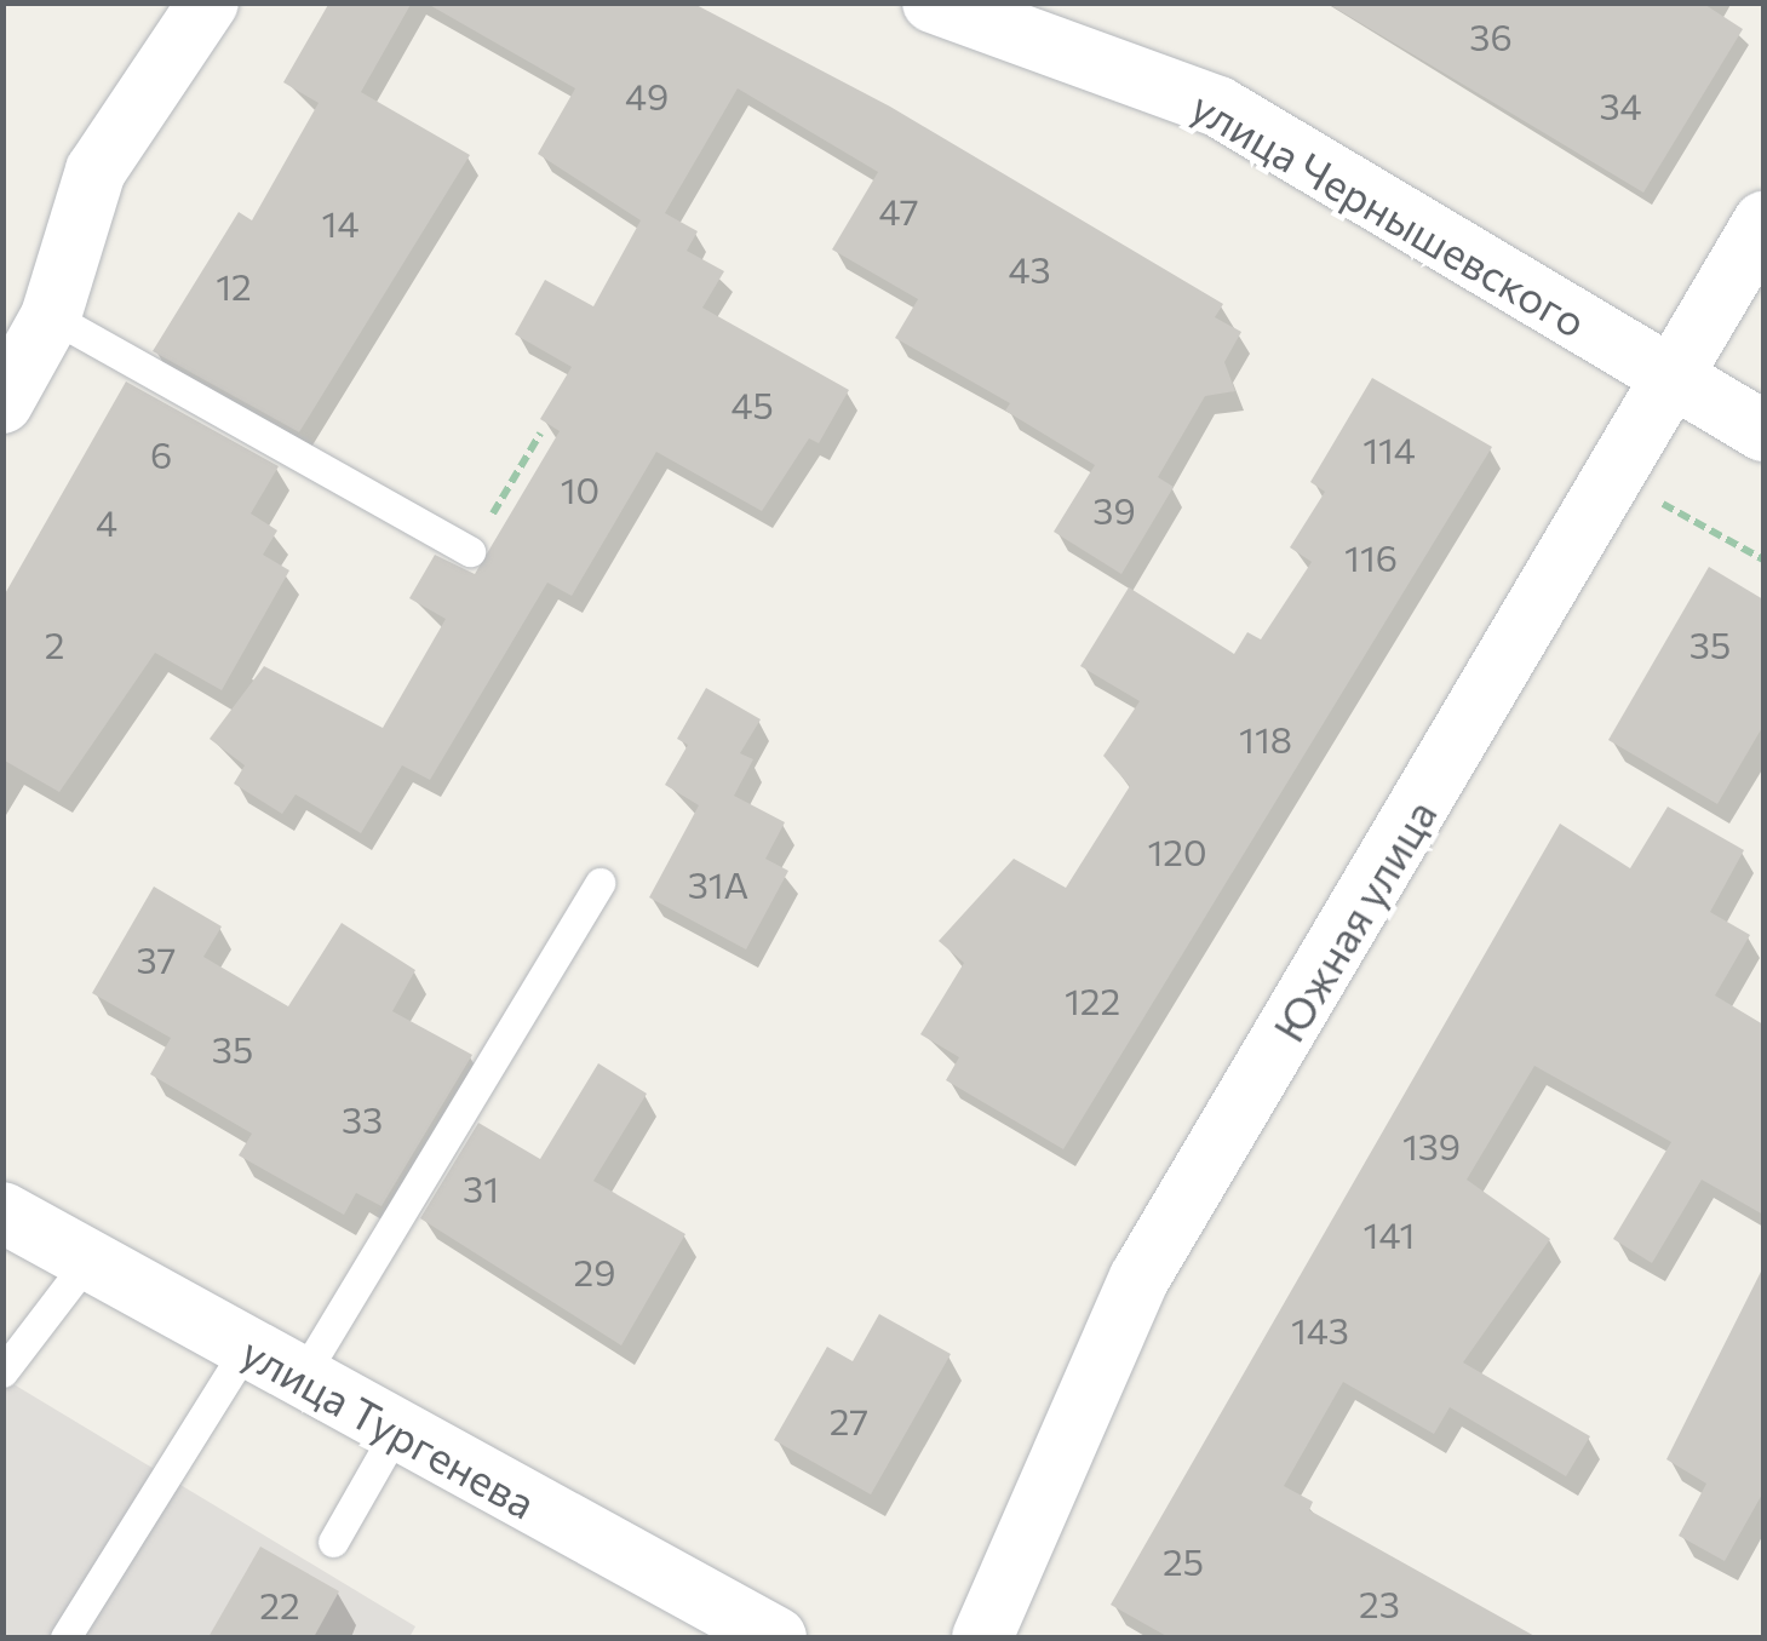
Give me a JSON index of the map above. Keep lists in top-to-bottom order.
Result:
{
  "streets": {
    "street": ["улица Чернышевского", "Южная улица", "улица Тургенева"]
  },
  "crossings": [
    ["улица Чернышевского", "Южная улица"]
  ],
  "house_numbers": [
    "36",
    "49",
    "34",
    "47",
    "14",
    "43",
    "12",
    "45",
    "114",
    "6",
    "10",
    "39",
    "4",
    "116",
    "2",
    "35",
    "118",
    "120",
    "31А",
    "37",
    "122",
    "35",
    "33",
    "139",
    "31",
    "141",
    "29",
    "143",
    "27",
    "25",
    "23",
    "22"
  ]
}
